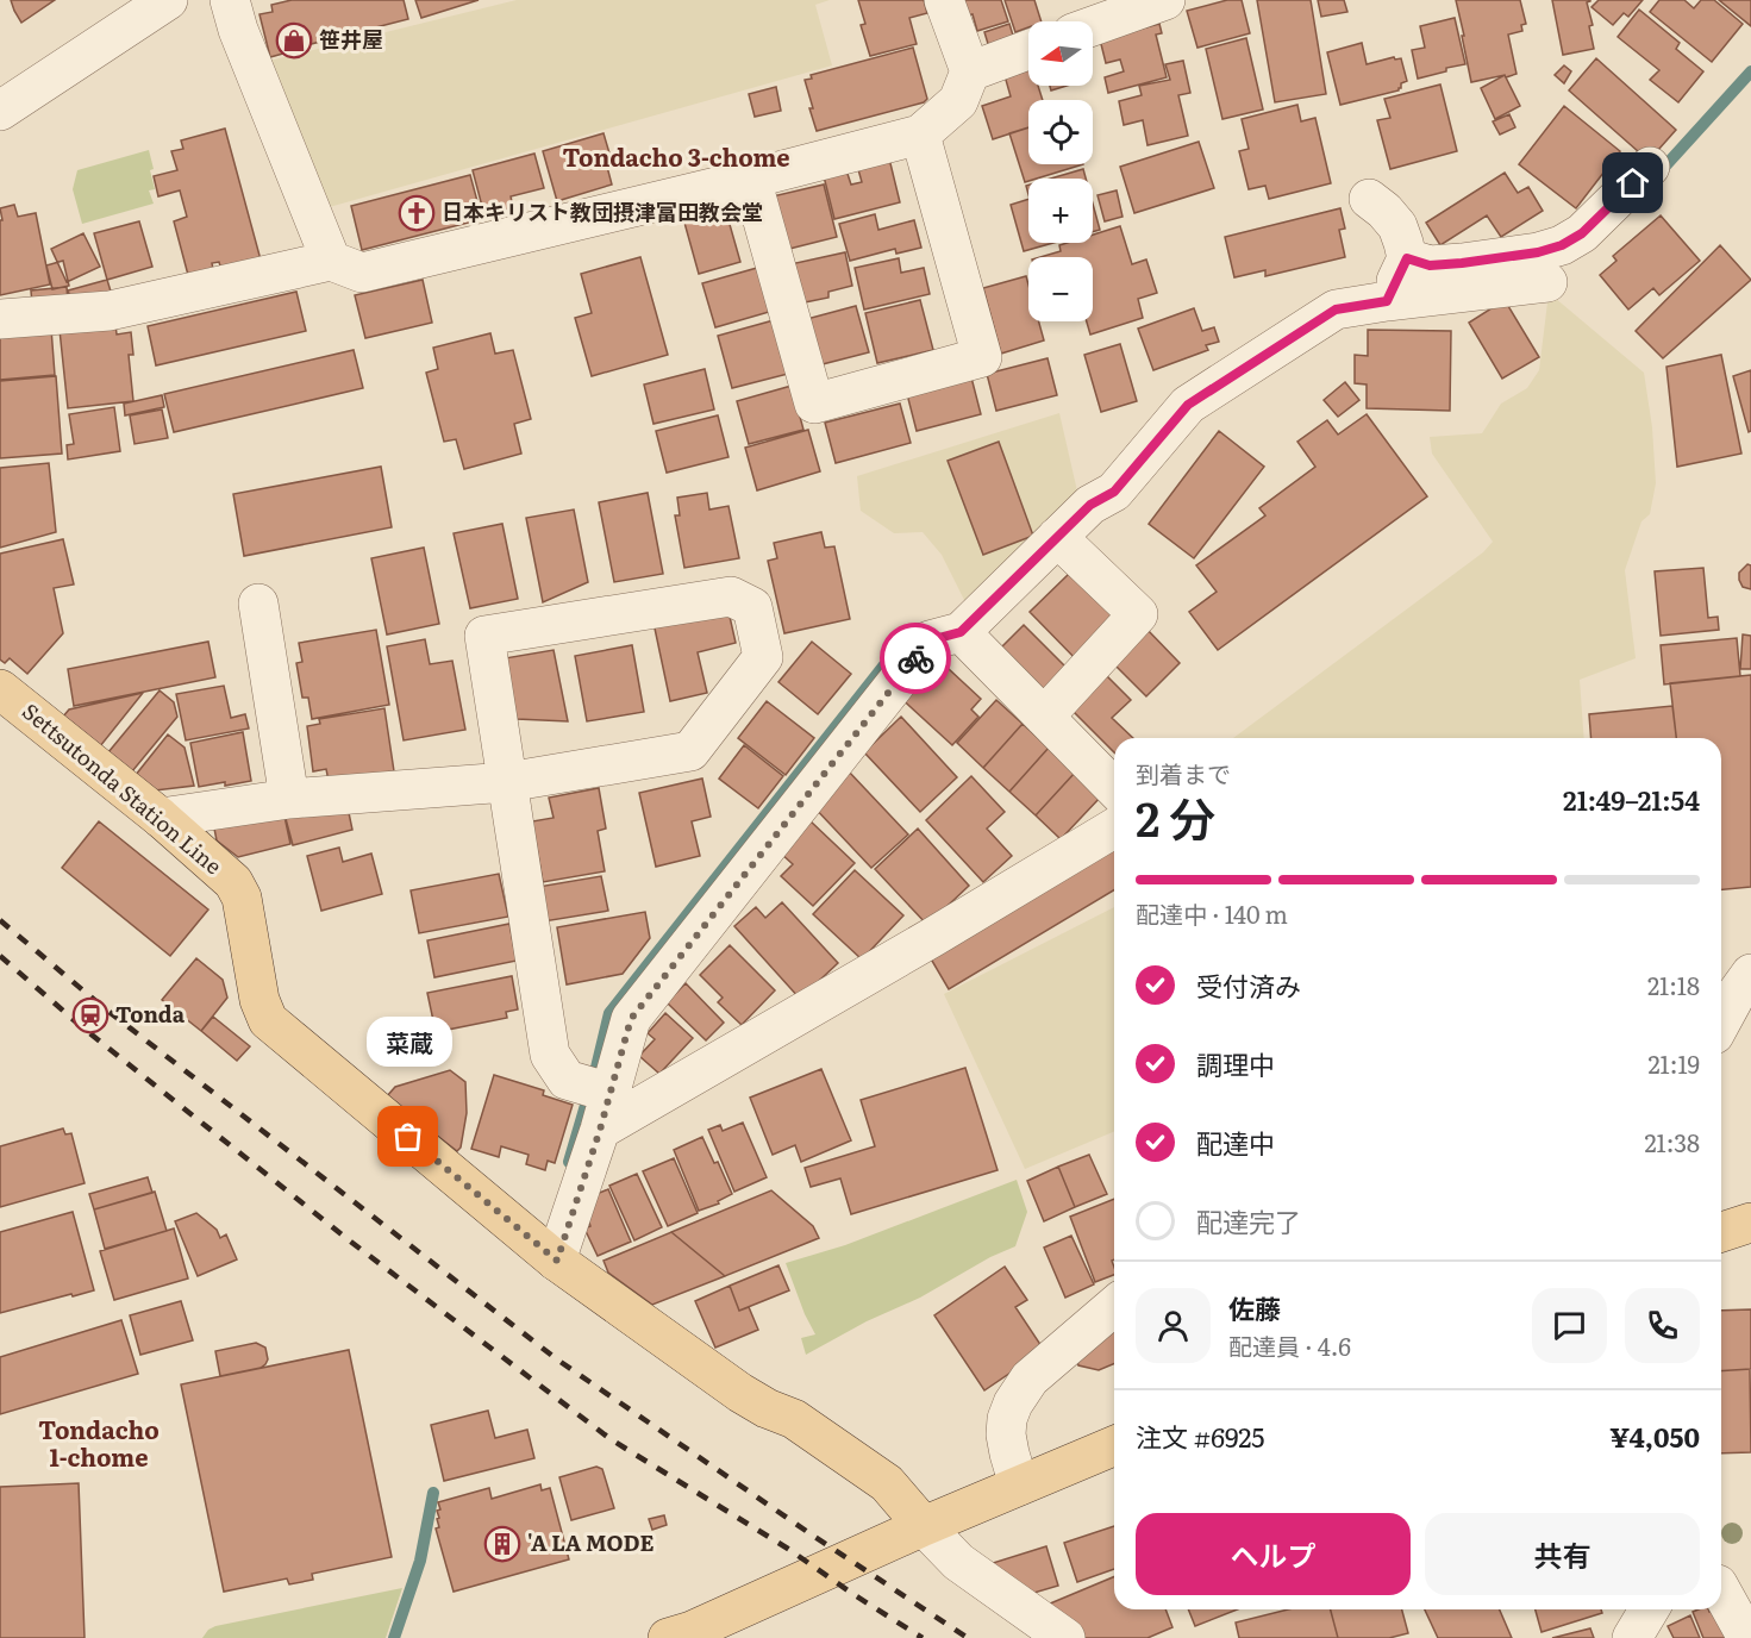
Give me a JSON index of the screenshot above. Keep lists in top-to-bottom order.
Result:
{
  "streets": {
    "main road": ["Settsutonda Station Line"]
  },
  "districts": ["Tondacho 3-chome", "Tondacho 1-chome"],
  "places": {
    "shop": ["笹井屋"],
    "church": ["日本キリスト教団摂津富田教会堂"],
    "station": ["Tonda"],
    "other": ["菜蔵"],
    "building": ["'A LA MODE"]
  },
  "north": "left",
  "page": {
    "map_buttons": ["+", "−"],
    "heading": ["2 分", "到着まで", "21:49–21:54"],
    "panel": [
      "佐藤",
      "配達員 · 4.6",
      "注文 #6925",
      "¥4,050"
    ],
    "bar": "配達中 · 140 m",
    "list": [
      ["受付済み", "21:18"],
      ["調理中", "21:19"],
      ["配達中", "21:38"],
      "配達完了"
    ],
    "bubble": "菜蔵",
    "buttons": ["ヘルプ", "共有"]
  }
}
